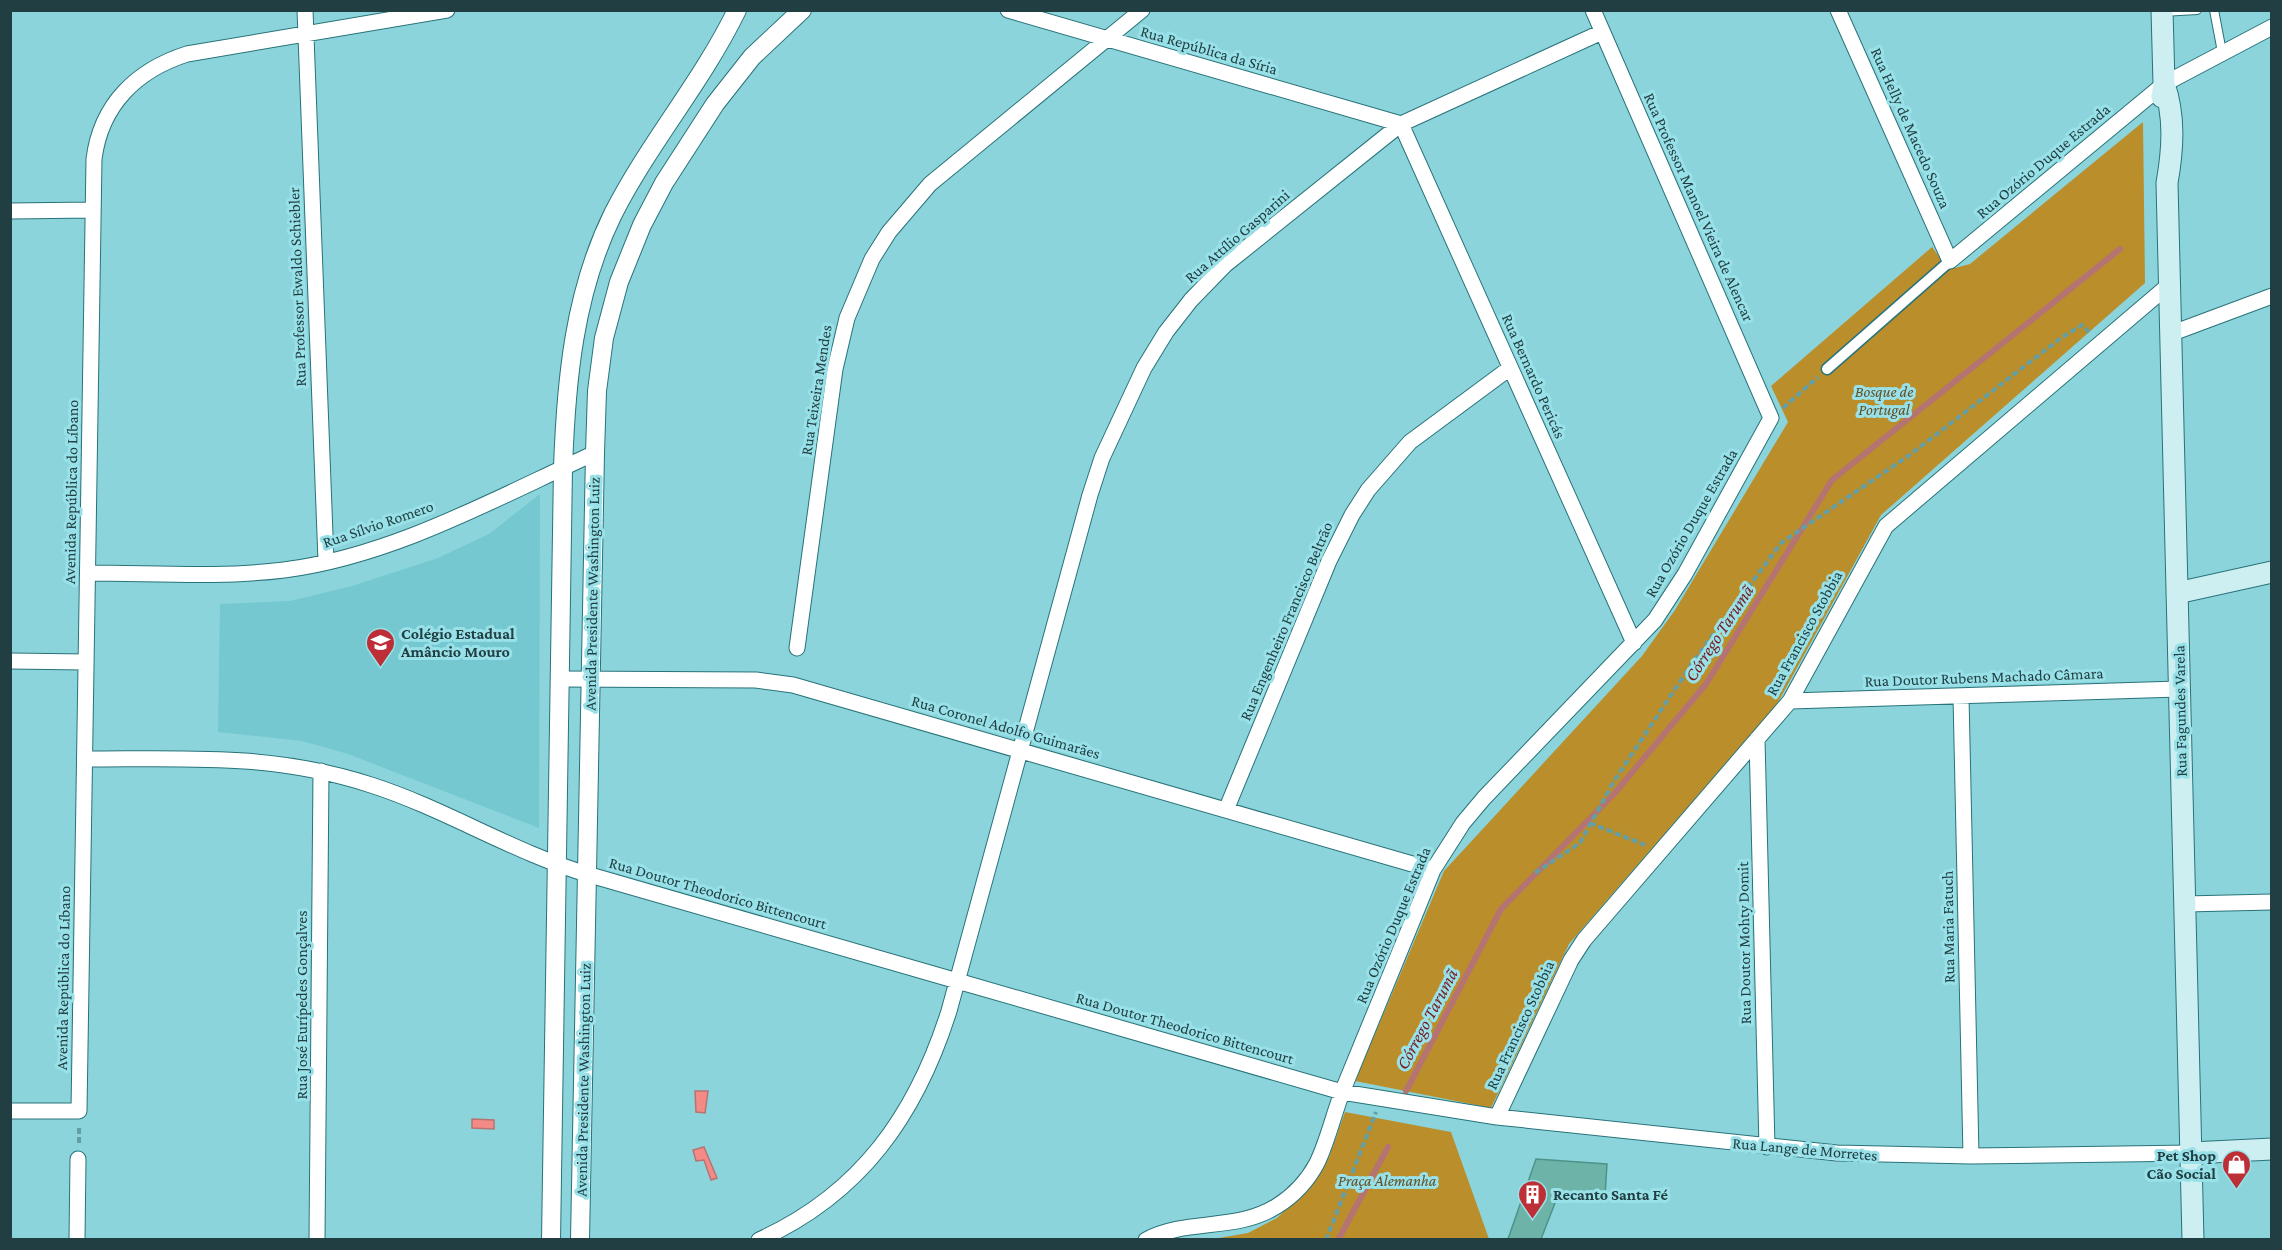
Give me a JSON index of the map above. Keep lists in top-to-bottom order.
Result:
{
  "streets": {
    "main road": ["Rua Fagundes Varela", "Rua Lange de Morretes"],
    "street": [
      "Rua República da Síria",
      "Rua Helly de Macedo Souza",
      "Rua Ozório Duque Estrada",
      "Rua Professor Manoel Vieira de Alencar",
      "Rua Attílio Gasparini",
      "Rua Professor Ewaldo Schiebler",
      "Rua Bernardo Pericás",
      "Rua Teixeira Mendes",
      "Avenida República do Líbano",
      "Rua Sílvio Romero",
      "Avenida Presidente Washington Luiz",
      "Rua Engenheiro Francisco Beltrão",
      "Rua Francisco Stobbia",
      "Rua Doutor Rubens Machado Câmara",
      "Rua Coronel Adolfo Guimarães",
      "Rua Doutor Theodorico Bittencourt",
      "Rua Maria Fatuch",
      "Rua Doutor Mohty Domit",
      "Rua José Eurípedes Gonçalves"
    ]
  },
  "crossings": [
    ["Rua República da Síria", "Rua Attílio Gasparini"],
    ["Rua República da Síria", "Rua Bernardo Pericás"],
    ["Rua República da Síria", "Rua Teixeira Mendes"],
    ["Rua Helly de Macedo Souza", "Rua Ozório Duque Estrada"],
    ["Rua Ozório Duque Estrada", "Rua Professor Manoel Vieira de Alencar"],
    ["Rua Ozório Duque Estrada", "Rua Bernardo Pericás"],
    ["Rua Ozório Duque Estrada", "Rua Fagundes Varela"],
    ["Rua Ozório Duque Estrada", "Rua Coronel Adolfo Guimarães"],
    ["Rua Ozório Duque Estrada", "Rua Doutor Theodorico Bittencourt"],
    ["Rua Ozório Duque Estrada", "Rua Lange de Morretes"],
    ["Rua Professor Manoel Vieira de Alencar", "Rua Attílio Gasparini"],
    ["Rua Attílio Gasparini", "Rua Bernardo Pericás"],
    ["Rua Attílio Gasparini", "Rua Coronel Adolfo Guimarães"],
    ["Rua Attílio Gasparini", "Rua Doutor Theodorico Bittencourt"],
    ["Rua Professor Ewaldo Schiebler", "Avenida República do Líbano"],
    ["Rua Professor Ewaldo Schiebler", "Rua Sílvio Romero"],
    ["Rua Bernardo Pericás", "Rua Engenheiro Francisco Beltrão"],
    ["Avenida República do Líbano", "Rua Sílvio Romero"],
    ["Avenida República do Líbano", "Rua Doutor Theodorico Bittencourt"],
    ["Rua Sílvio Romero", "Avenida Presidente Washington Luiz"],
    ["Avenida Presidente Washington Luiz", "Rua Coronel Adolfo Guimarães"],
    ["Avenida Presidente Washington Luiz", "Rua Doutor Theodorico Bittencourt"],
    ["Rua Engenheiro Francisco Beltrão", "Rua Coronel Adolfo Guimarães"],
    ["Rua Francisco Stobbia", "Rua Doutor Rubens Machado Câmara"],
    ["Rua Francisco Stobbia", "Rua Fagundes Varela"],
    ["Rua Francisco Stobbia", "Rua Doutor Mohty Domit"],
    ["Rua Francisco Stobbia", "Rua Lange de Morretes"],
    ["Rua Doutor Rubens Machado Câmara", "Rua Fagundes Varela"],
    ["Rua Doutor Rubens Machado Câmara", "Rua Maria Fatuch"],
    ["Rua Fagundes Varela", "Rua Lange de Morretes"],
    ["Rua Doutor Theodorico Bittencourt", "Rua José Eurípedes Gonçalves"],
    ["Rua Doutor Theodorico Bittencourt", "Rua Lange de Morretes"],
    ["Rua Maria Fatuch", "Rua Lange de Morretes"],
    ["Rua Doutor Mohty Domit", "Rua Lange de Morretes"]
  ],
  "water": ["Córrego Tarumã"],
  "parks": ["Bosque de Portugal", "Praça Alemanha"],
  "places": {
    "school or university": ["Colégio Estadual Amâncio Mouro"],
    "shop": ["Pet Shop Cão Social"],
    "building": ["Recanto Santa Fé"]
  }
}
